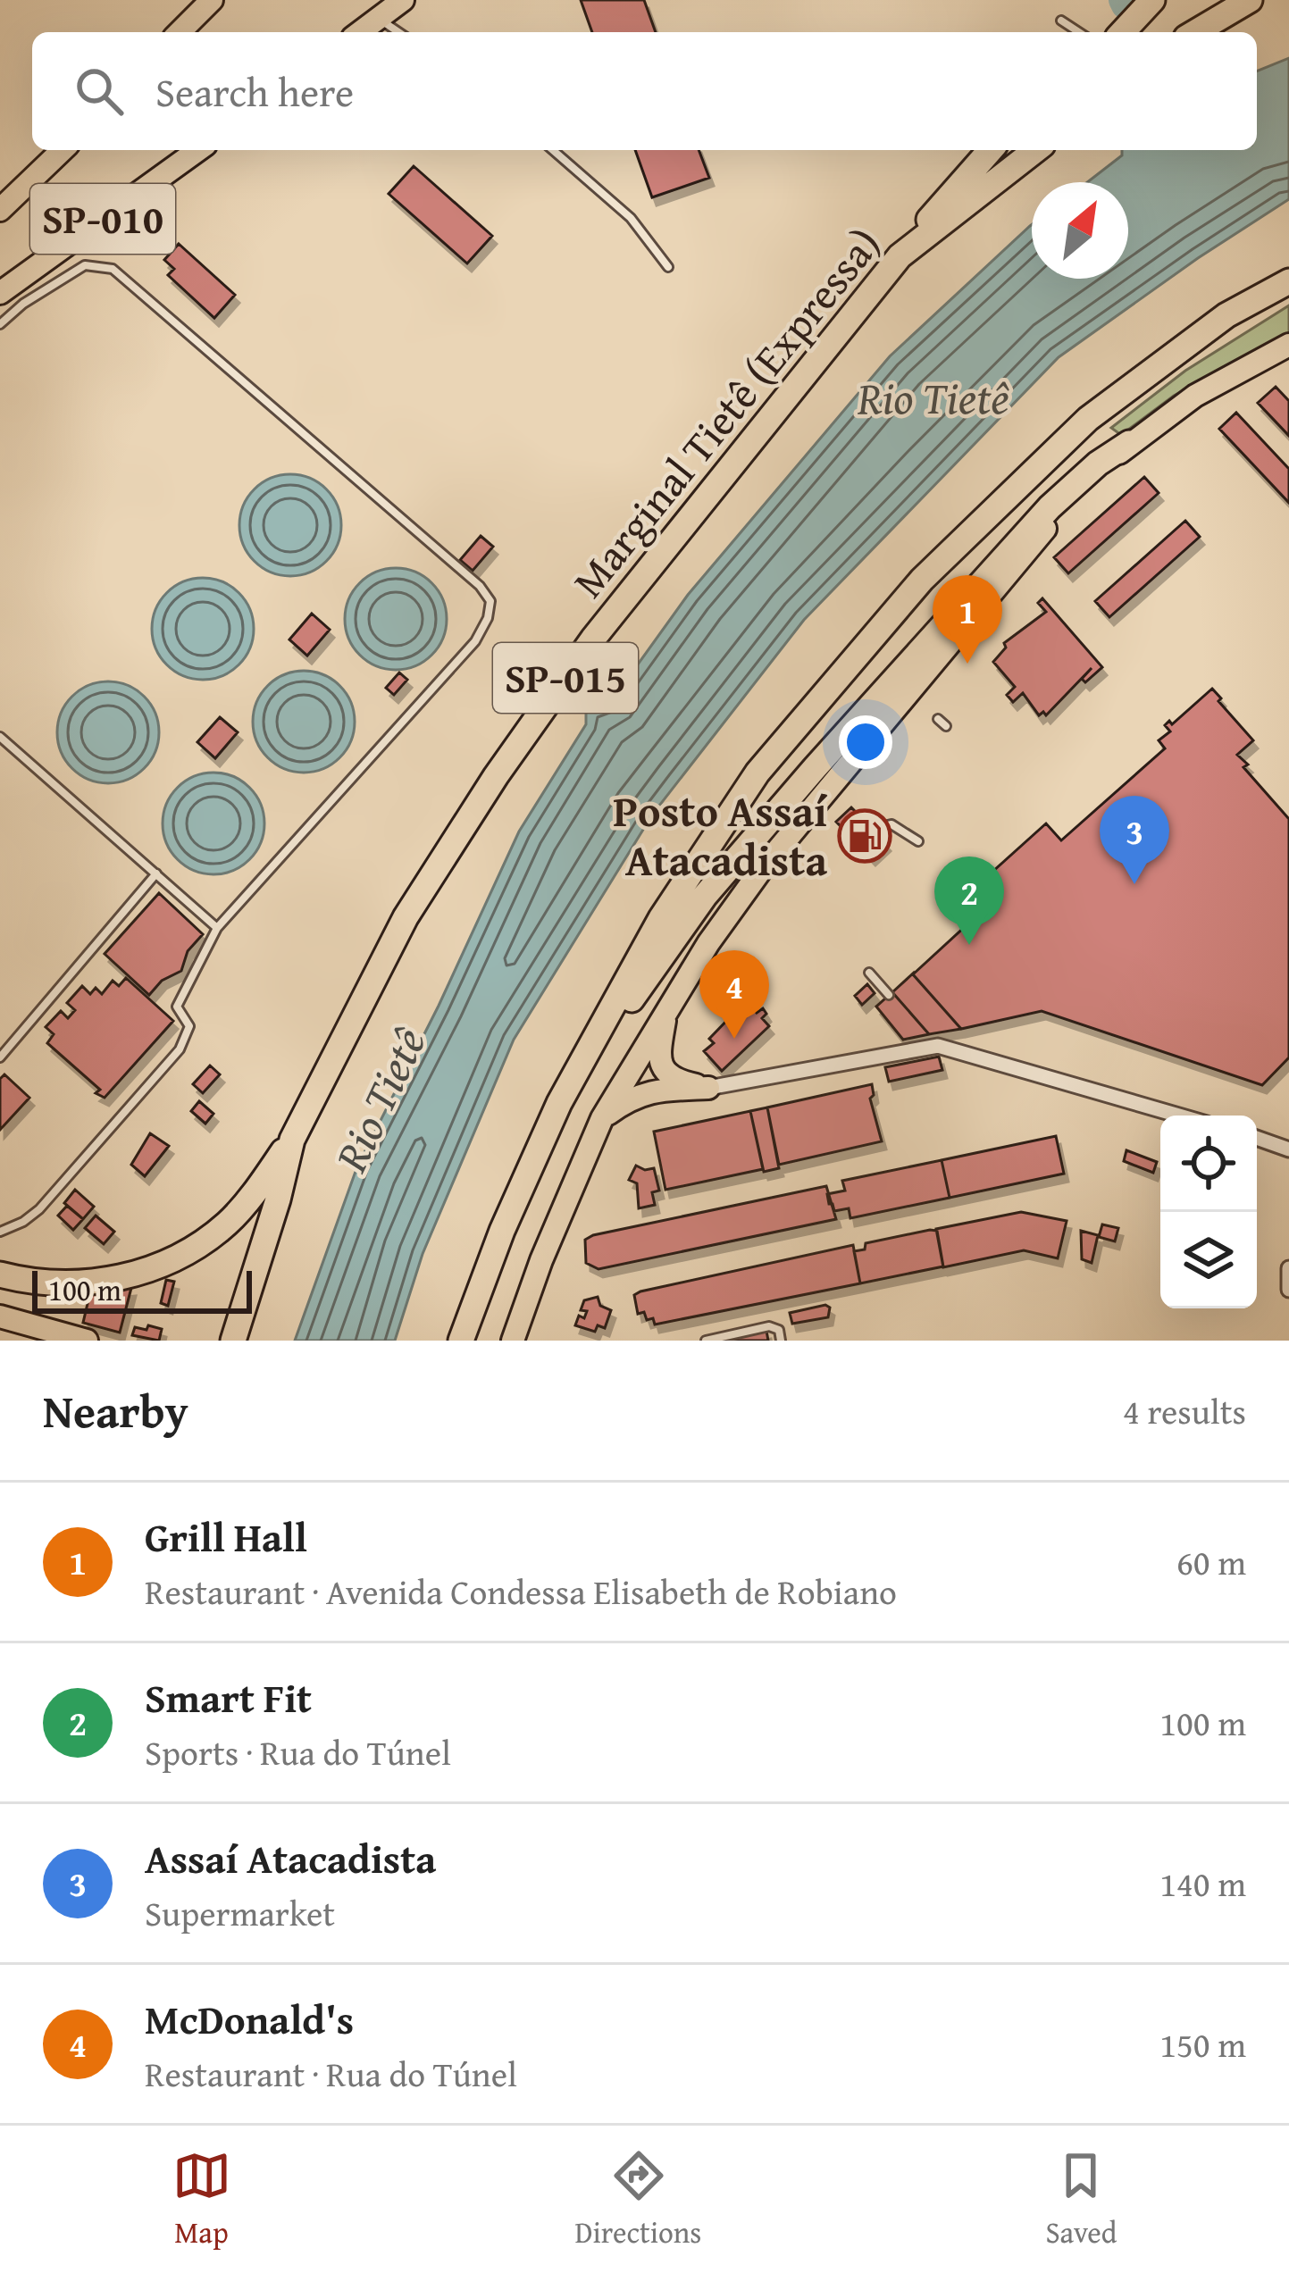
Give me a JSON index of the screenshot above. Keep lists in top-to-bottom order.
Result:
{
  "streets": {
    "highway": ["Marginal Tietê (Expressa)", "SP-015"],
    "main road": ["SP-010"]
  },
  "water": ["Rio Tietê"],
  "places": {
    "fuel station": ["Posto Assaí Atacadista"]
  },
  "scale_bar": "100 m",
  "north": "top right",
  "page": {
    "search": "Search here",
    "pins": [
      "1",
      "3",
      "2",
      "4"
    ],
    "scale": "100 m",
    "heading": ["Nearby", "4 results"],
    "list": [
      {
        "mark": "1",
        "name": "Grill Hall",
        "note": "Restaurant · Avenida Condessa Elisabeth de Robiano",
        "value": "60 m"
      },
      {
        "mark": "2",
        "name": "Smart Fit",
        "note": "Sports · Rua do Túnel",
        "value": "100 m"
      },
      {
        "mark": "3",
        "name": "Assaí Atacadista",
        "note": "Supermarket",
        "value": "140 m"
      },
      {
        "mark": "4",
        "name": "McDonald's",
        "note": "Restaurant · Rua do Túnel",
        "value": "150 m"
      }
    ],
    "nav": ["Map", "Directions", "Saved"]
  }
}
